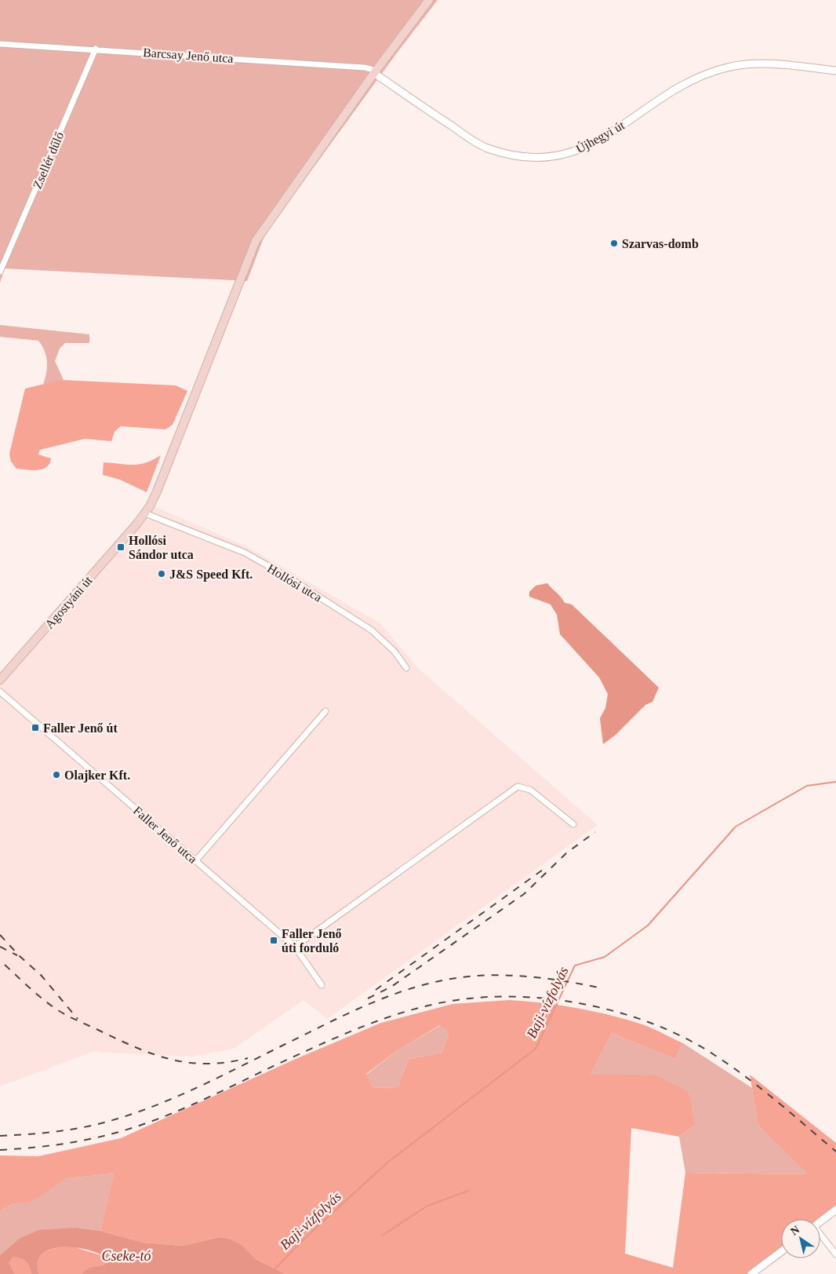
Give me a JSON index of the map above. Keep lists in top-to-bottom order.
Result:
{
  "streets": {
    "main road": ["Agostyáni út"],
    "street": [
      "Barcsay Jenő utca",
      "Újhegyi út",
      "Zsellér dűlő",
      "Hollósi utca",
      "Faller Jenő utca"
    ]
  },
  "crossings": [
    ["Barcsay Jenő utca", "Újhegyi út"],
    ["Barcsay Jenő utca", "Zsellér dűlő"],
    ["Barcsay Jenő utca", "Agostyáni út"],
    ["Újhegyi út", "Agostyáni út"],
    ["Hollósi utca", "Agostyáni út"]
  ],
  "water": ["Baji-vízfolyás", "Cseke-tó"],
  "places": {
    "other": ["Szarvas-domb", "J&S Speed Kft.", "Olajker Kft."],
    "transit": ["Hollósi Sándor utca", "Faller Jenő út", "Faller Jenő úti forduló"]
  },
  "north": "top left"
}
